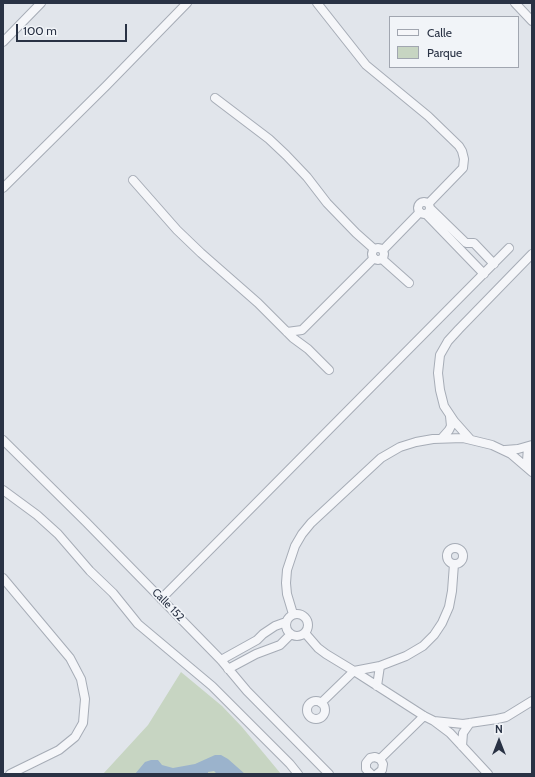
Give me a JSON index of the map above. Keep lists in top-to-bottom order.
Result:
{
  "streets": {
    "street": ["Calle 152"]
  },
  "legend": ["Calle", "Parque"],
  "scale_bar": "100 m",
  "north": "top"
}
